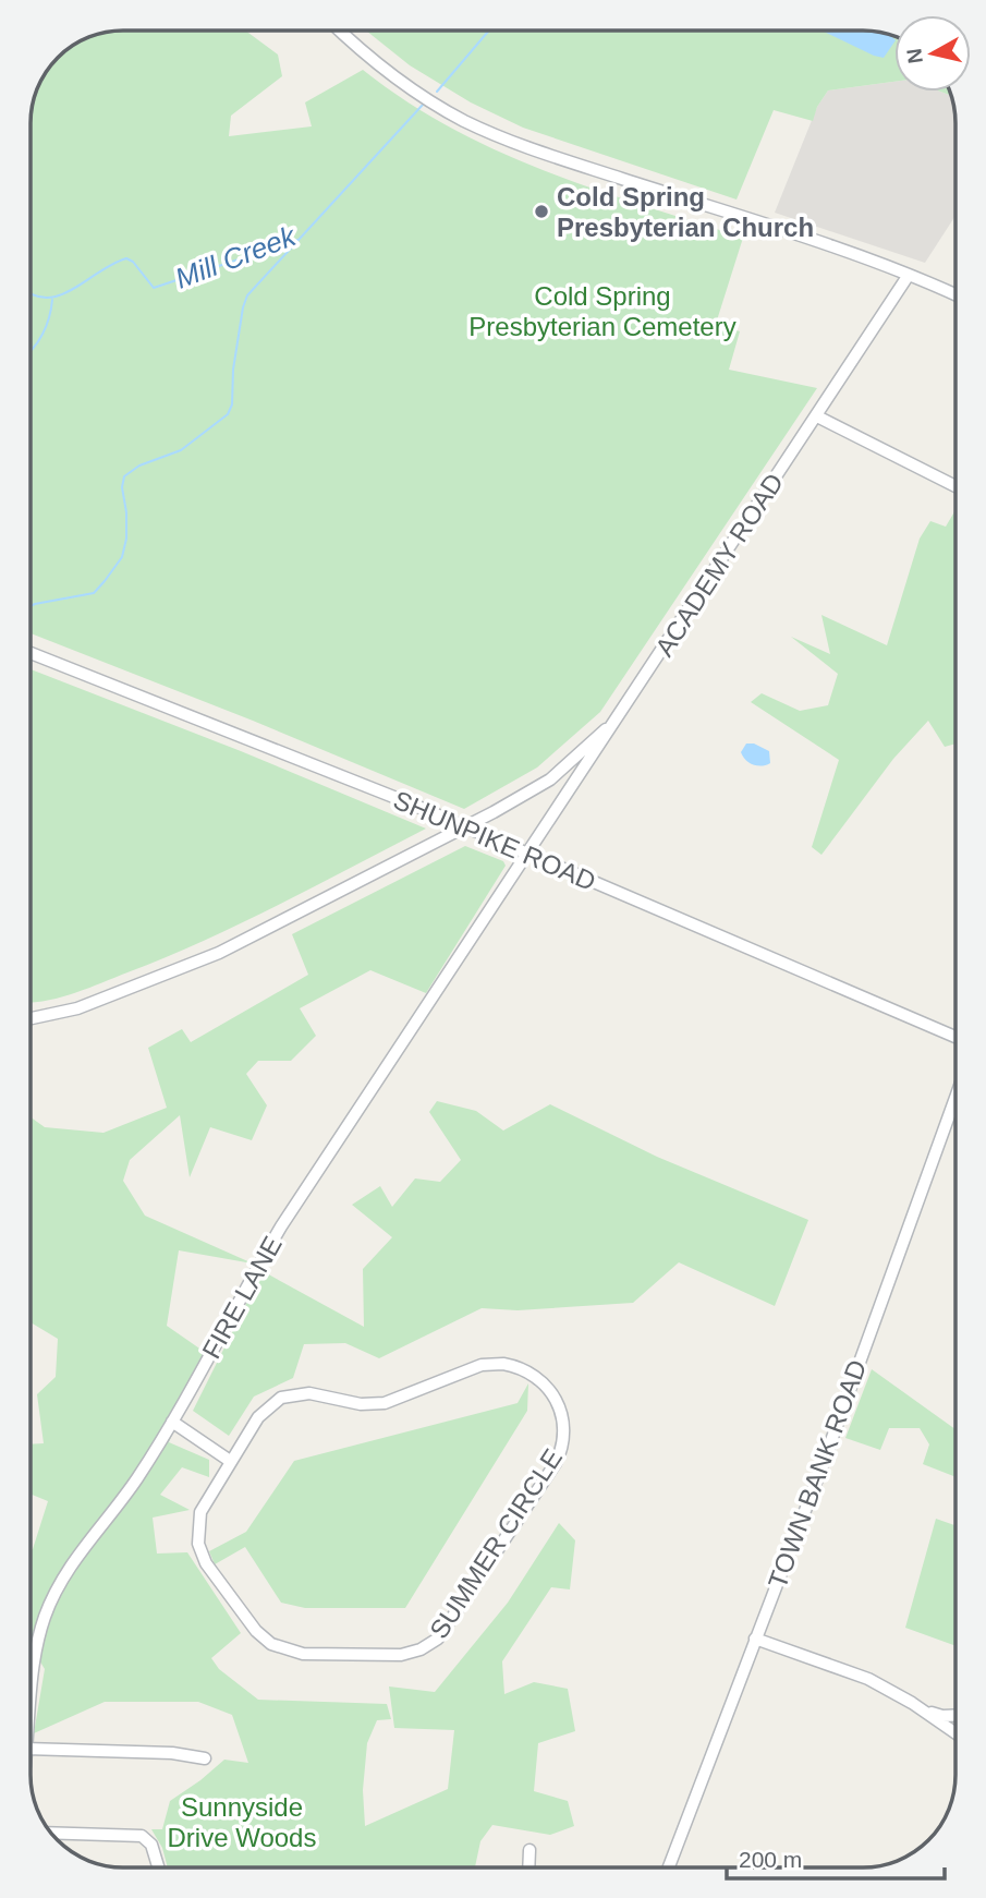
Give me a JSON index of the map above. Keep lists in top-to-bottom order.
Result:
{
  "streets": {
    "street": [
      "ACADEMY ROAD",
      "SHUNPIKE ROAD",
      "FIRE LANE",
      "TOWN BANK ROAD",
      "SUMMER CIRCLE"
    ]
  },
  "crossings": [
    ["ACADEMY ROAD", "SHUNPIKE ROAD"],
    ["ACADEMY ROAD", "FIRE LANE"],
    ["SHUNPIKE ROAD", "FIRE LANE"]
  ],
  "water": ["Mill Creek"],
  "parks": ["Cold Spring Presbyterian Cemetery", "Sunnyside Drive Woods"],
  "places": ["Cold Spring Presbyterian Church"],
  "scale_bar": "200 m",
  "north": "left"
}
